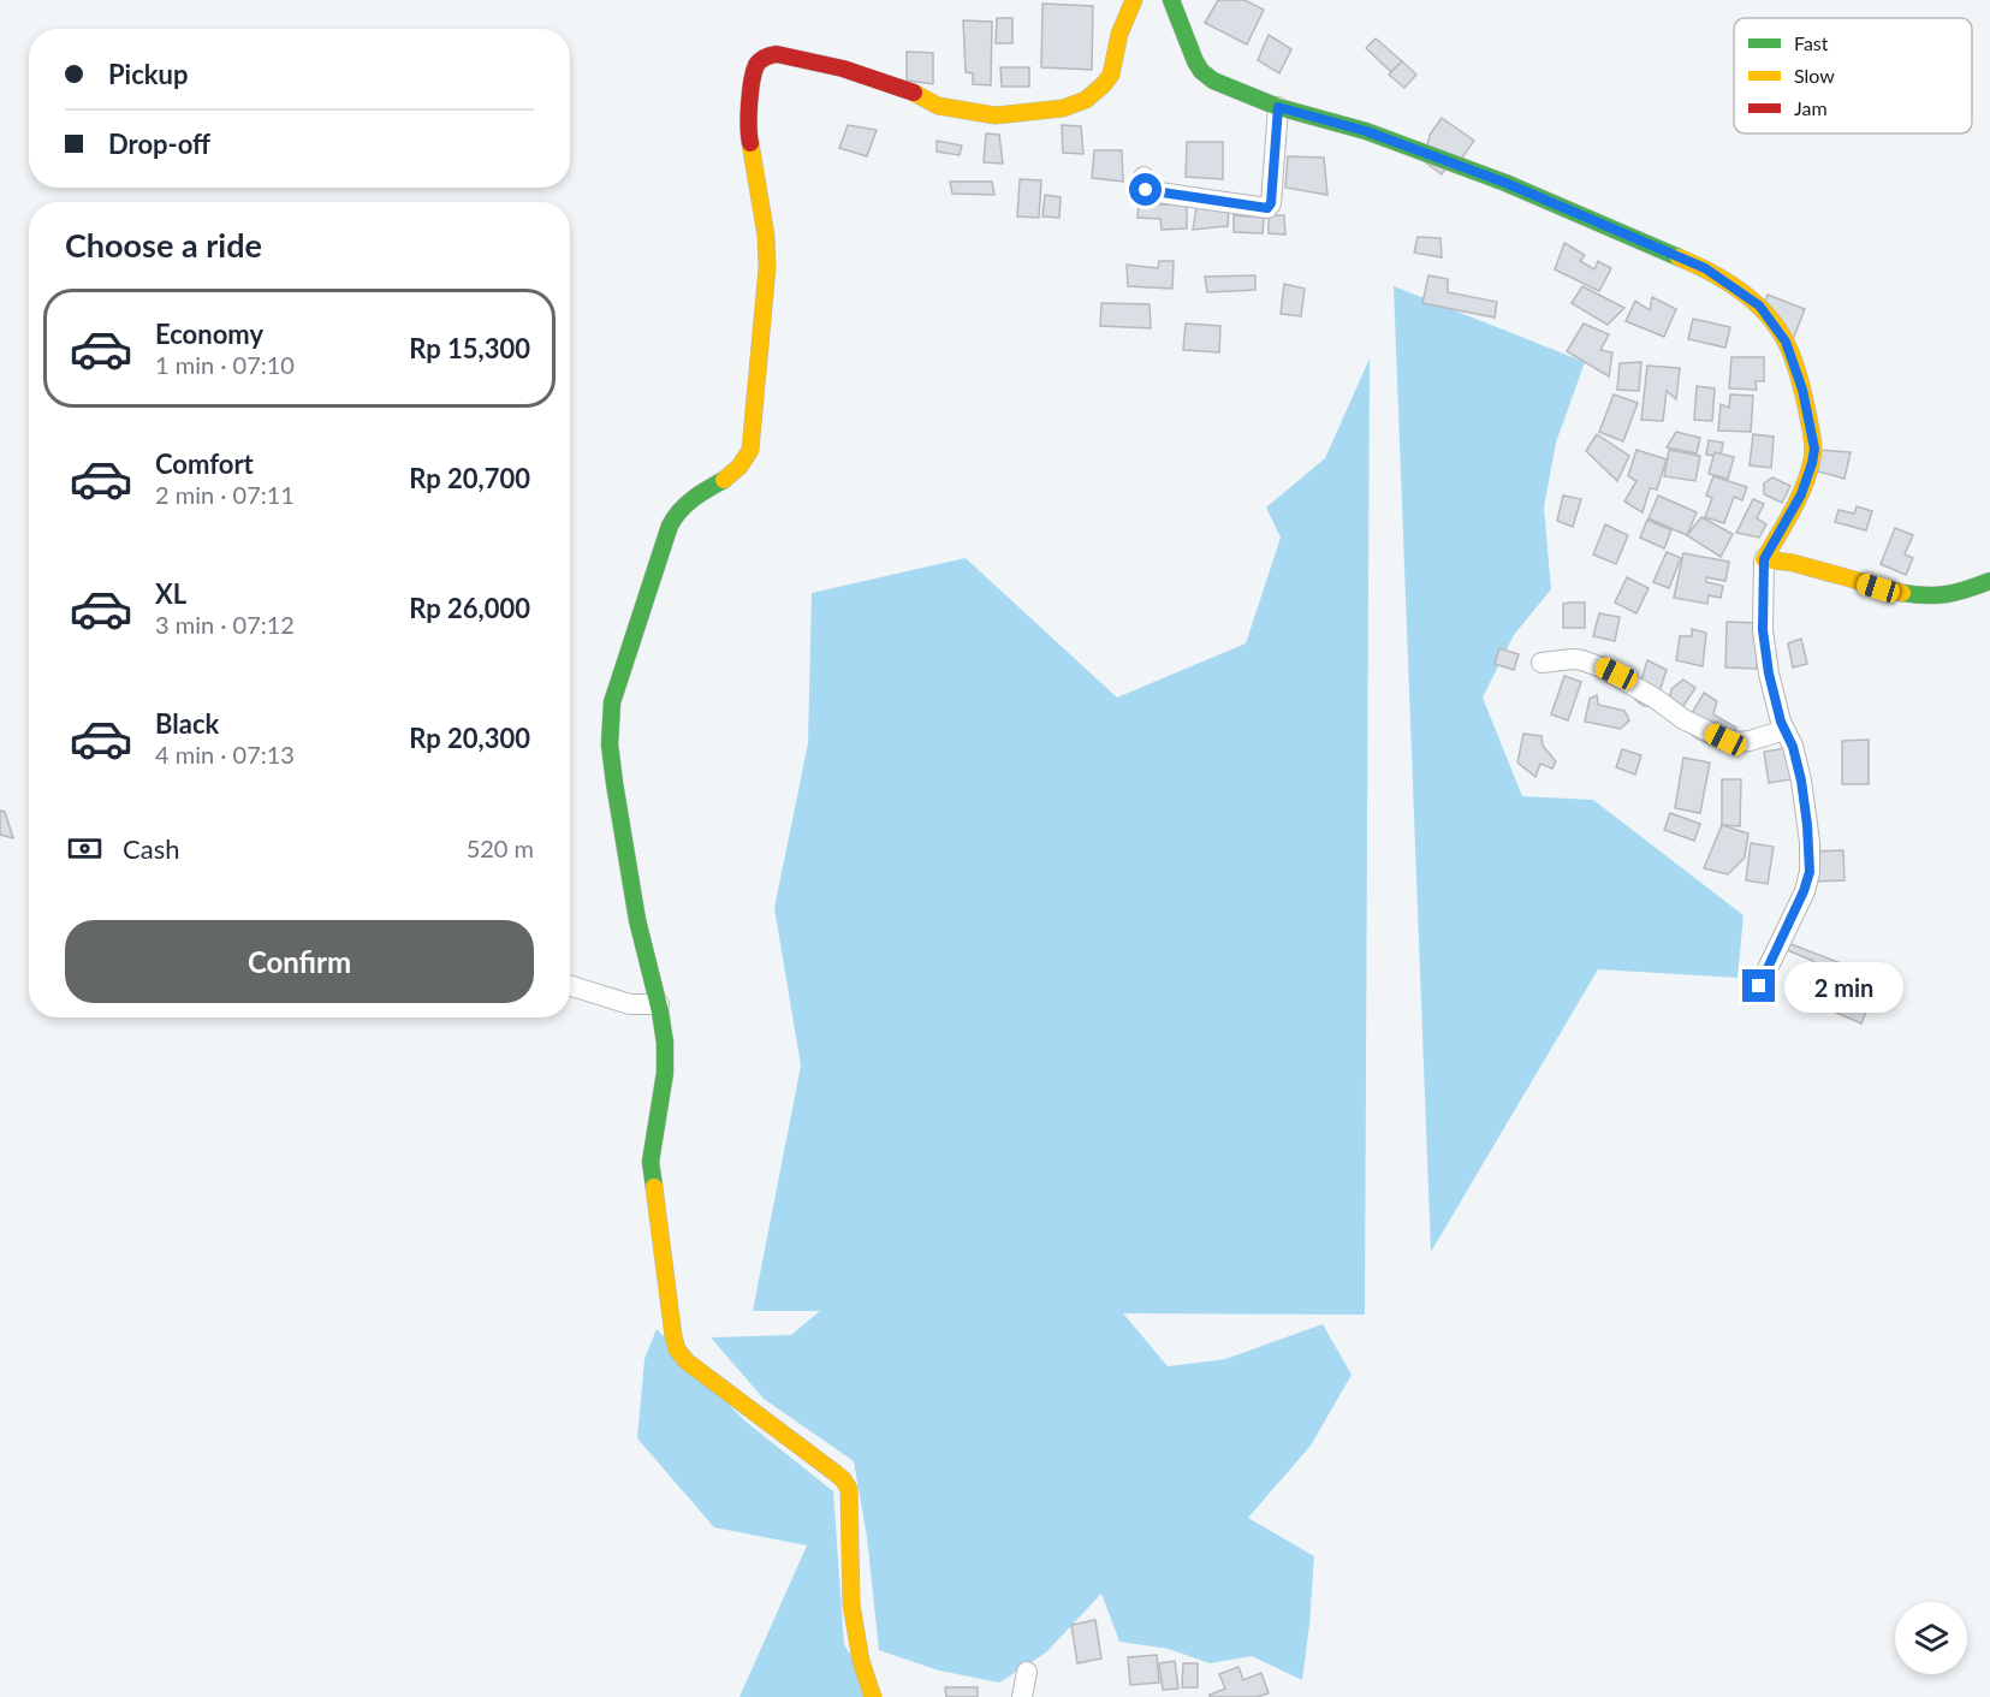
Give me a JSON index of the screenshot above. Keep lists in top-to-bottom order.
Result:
{
  "legend": ["Fast", "Slow", "Jam"],
  "page": {
    "banner": ["Pickup", "Drop-off"],
    "heading": "Choose a ride",
    "list": [
      {
        "name": "Economy",
        "note": "1 min · 07:10",
        "value": "Rp 15,300"
      },
      {
        "name": "Comfort",
        "note": "2 min · 07:11",
        "value": "Rp 20,700"
      },
      {
        "name": "XL",
        "note": "3 min · 07:12",
        "value": "Rp 26,000"
      },
      {
        "name": "Black",
        "note": "4 min · 07:13",
        "value": "Rp 20,300"
      }
    ],
    "pay": ["Cash", "520 m"],
    "buttons": "Confirm",
    "bubble": "2 min"
  }
}
